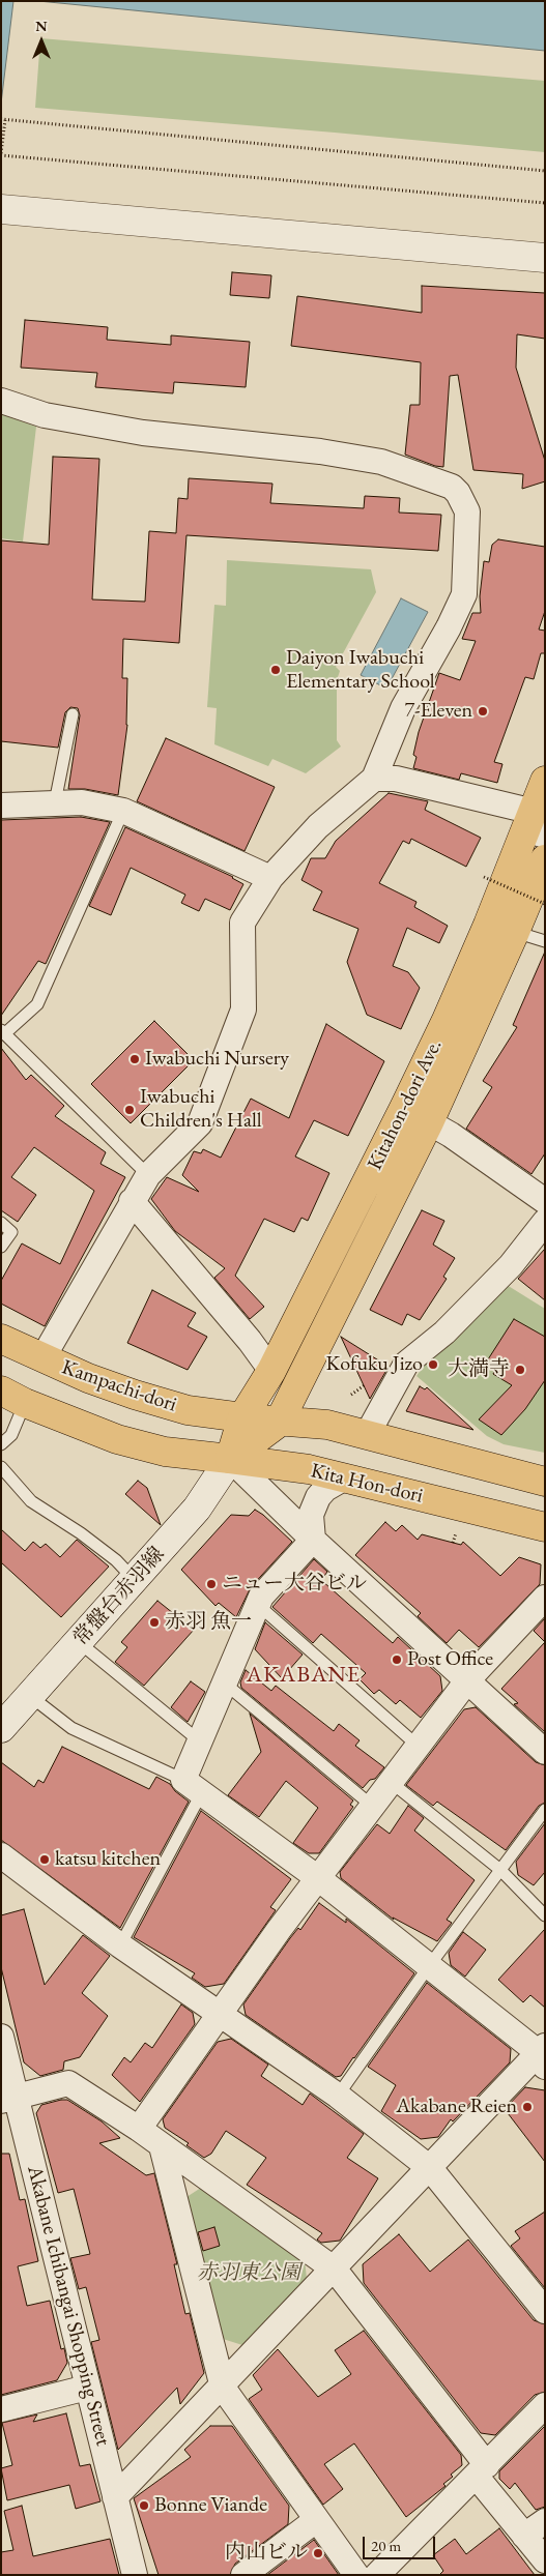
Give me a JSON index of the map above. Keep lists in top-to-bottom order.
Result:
{
  "streets": {
    "main road": ["Kitahon-dori Ave.", "Kampachi-dori", "Kita Hon-dori"],
    "street": ["常盤台赤羽線", "Akabane Ichibangai Shopping Street"]
  },
  "crossings": [
    ["Kitahon-dori Ave.", "Kampachi-dori"],
    ["Kita Hon-dori", "常盤台赤羽線"]
  ],
  "districts": ["AKABANE"],
  "parks": ["赤羽東公園"],
  "places": [
    "Daiyon Iwabuchi Elementary School",
    "7-Eleven",
    "Iwabuchi Nursery",
    "Iwabuchi Children's Hall",
    "Kofuku Jizo",
    "大満寺",
    "ニュー大谷ビル",
    "赤羽 魚一",
    "Post Office",
    "katsu kitchen",
    "Akabane Reien",
    "Bonne Viande",
    "内山ビル"
  ],
  "scale_bar": "20 m",
  "north": "top"
}
